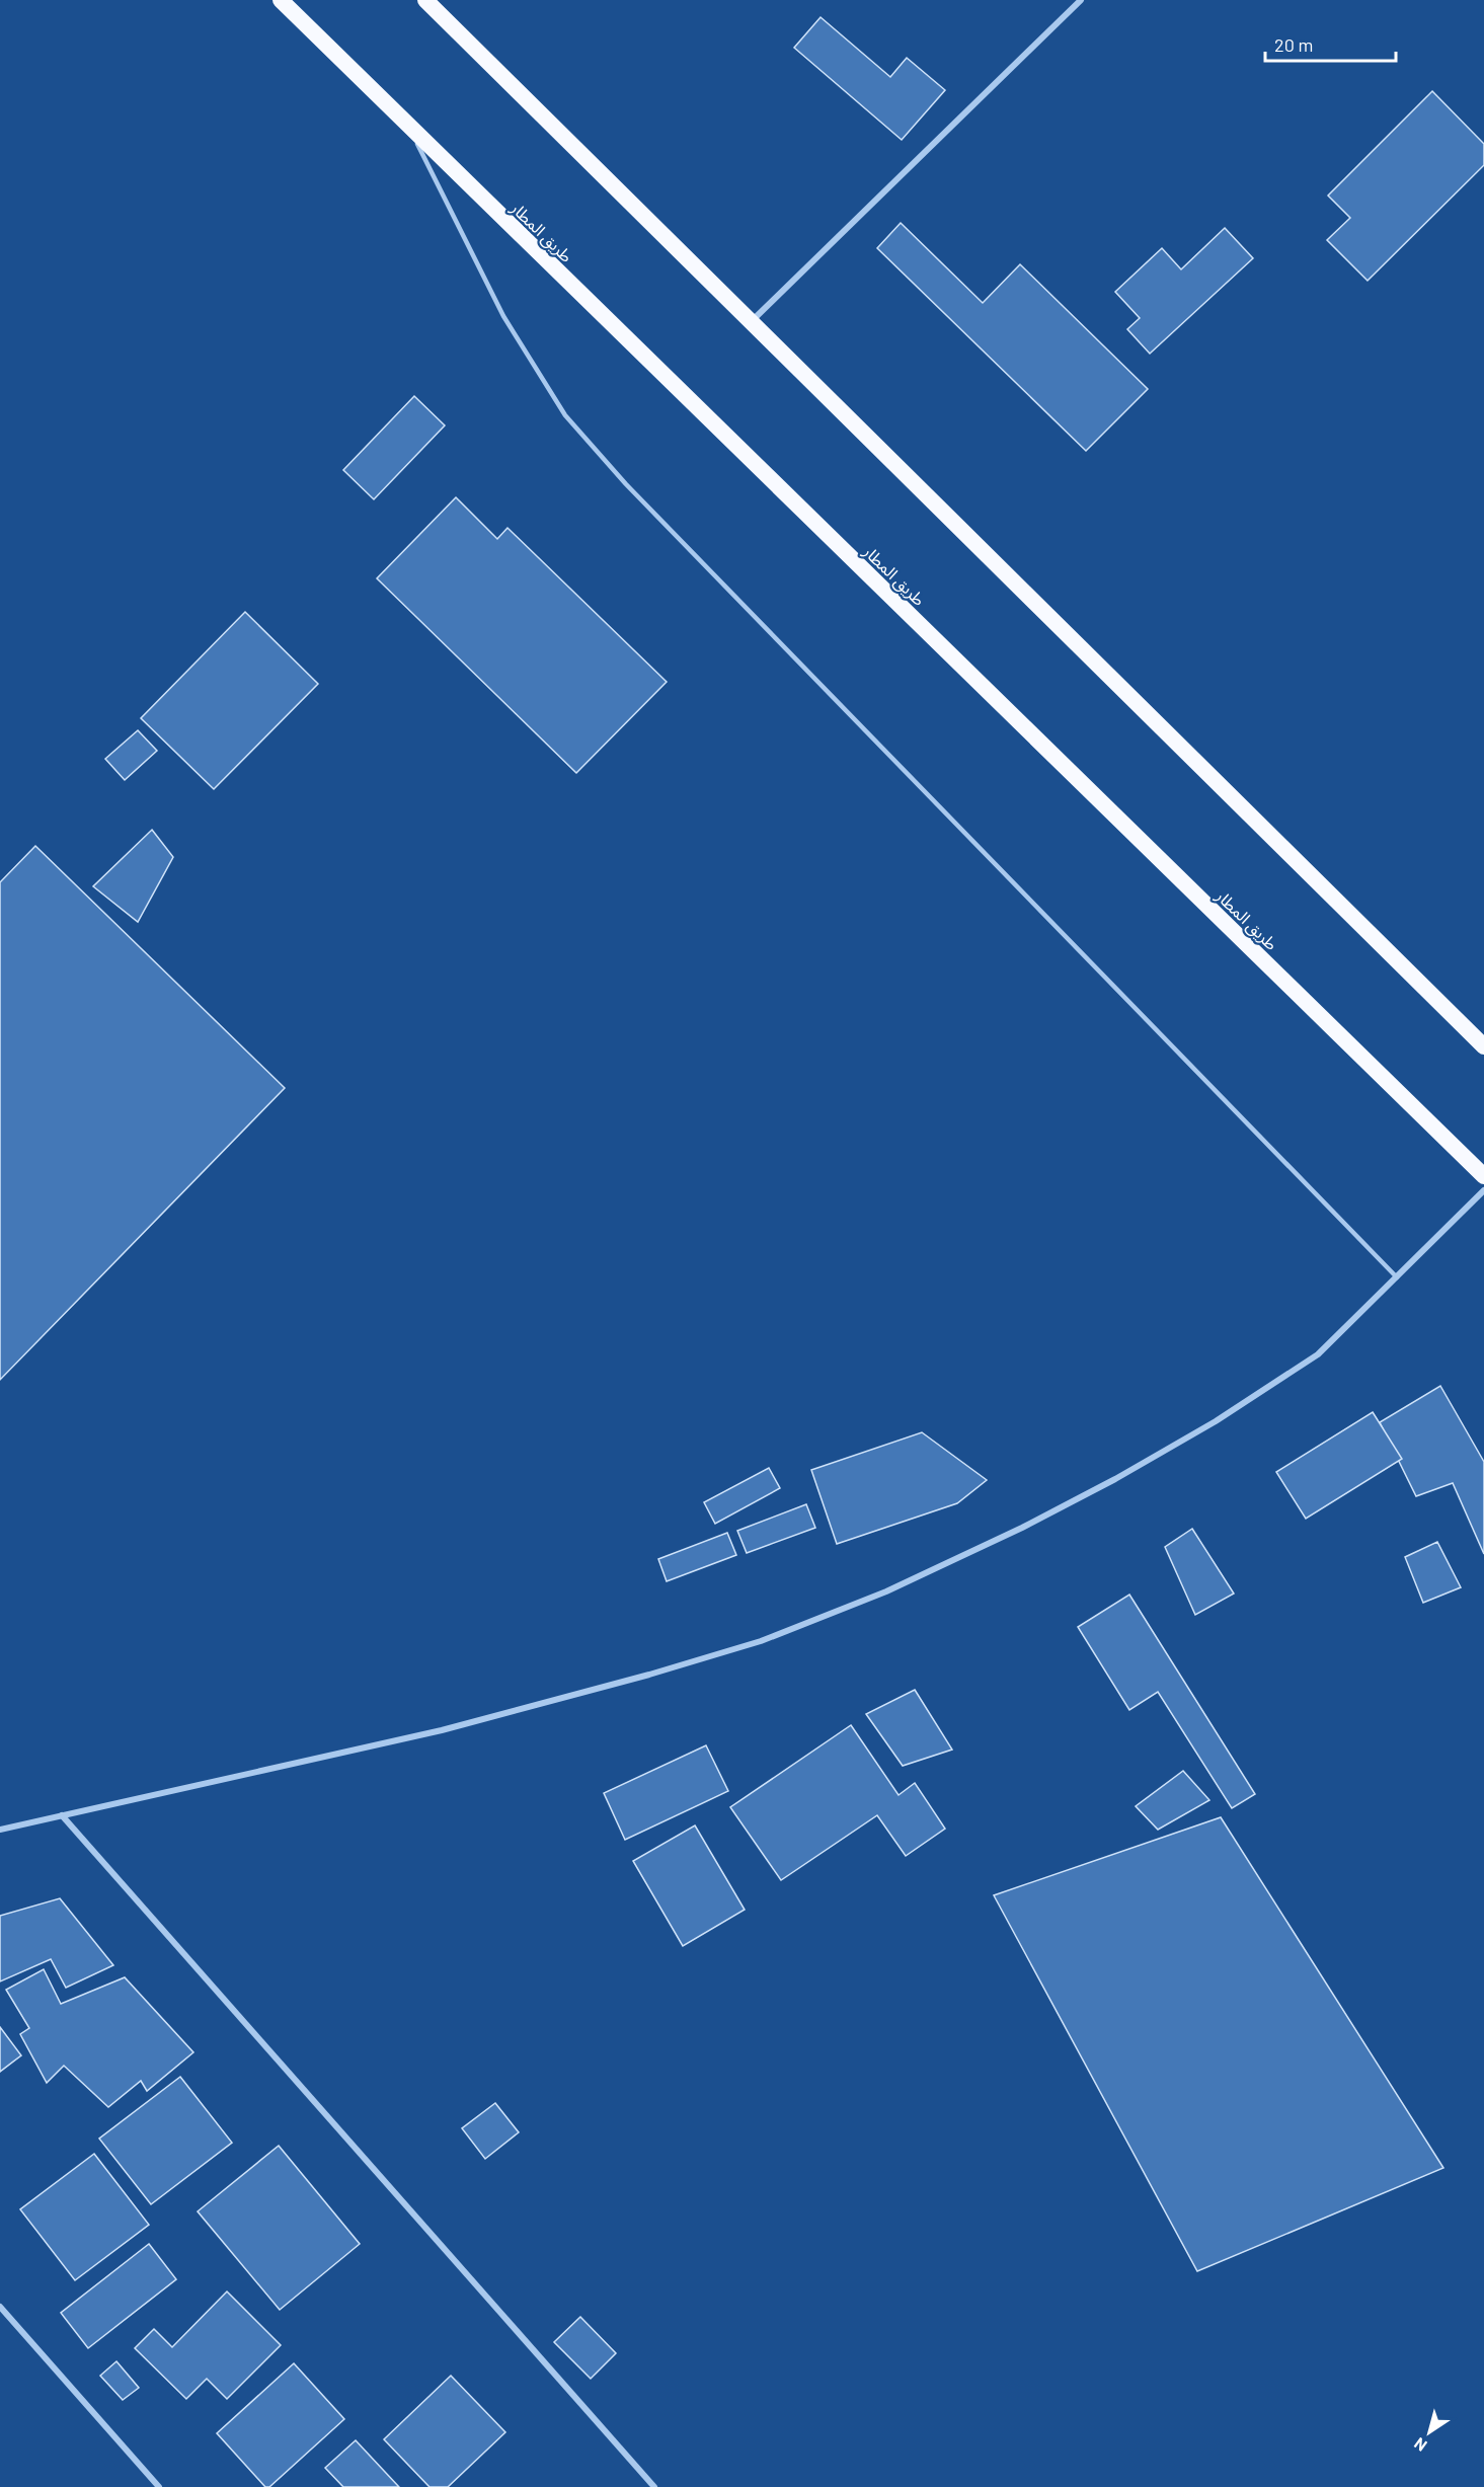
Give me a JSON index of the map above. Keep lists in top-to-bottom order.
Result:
{
  "streets": {
    "highway": ["طريق المطار"]
  },
  "scale_bar": "20 m",
  "north": "bottom left"
}
